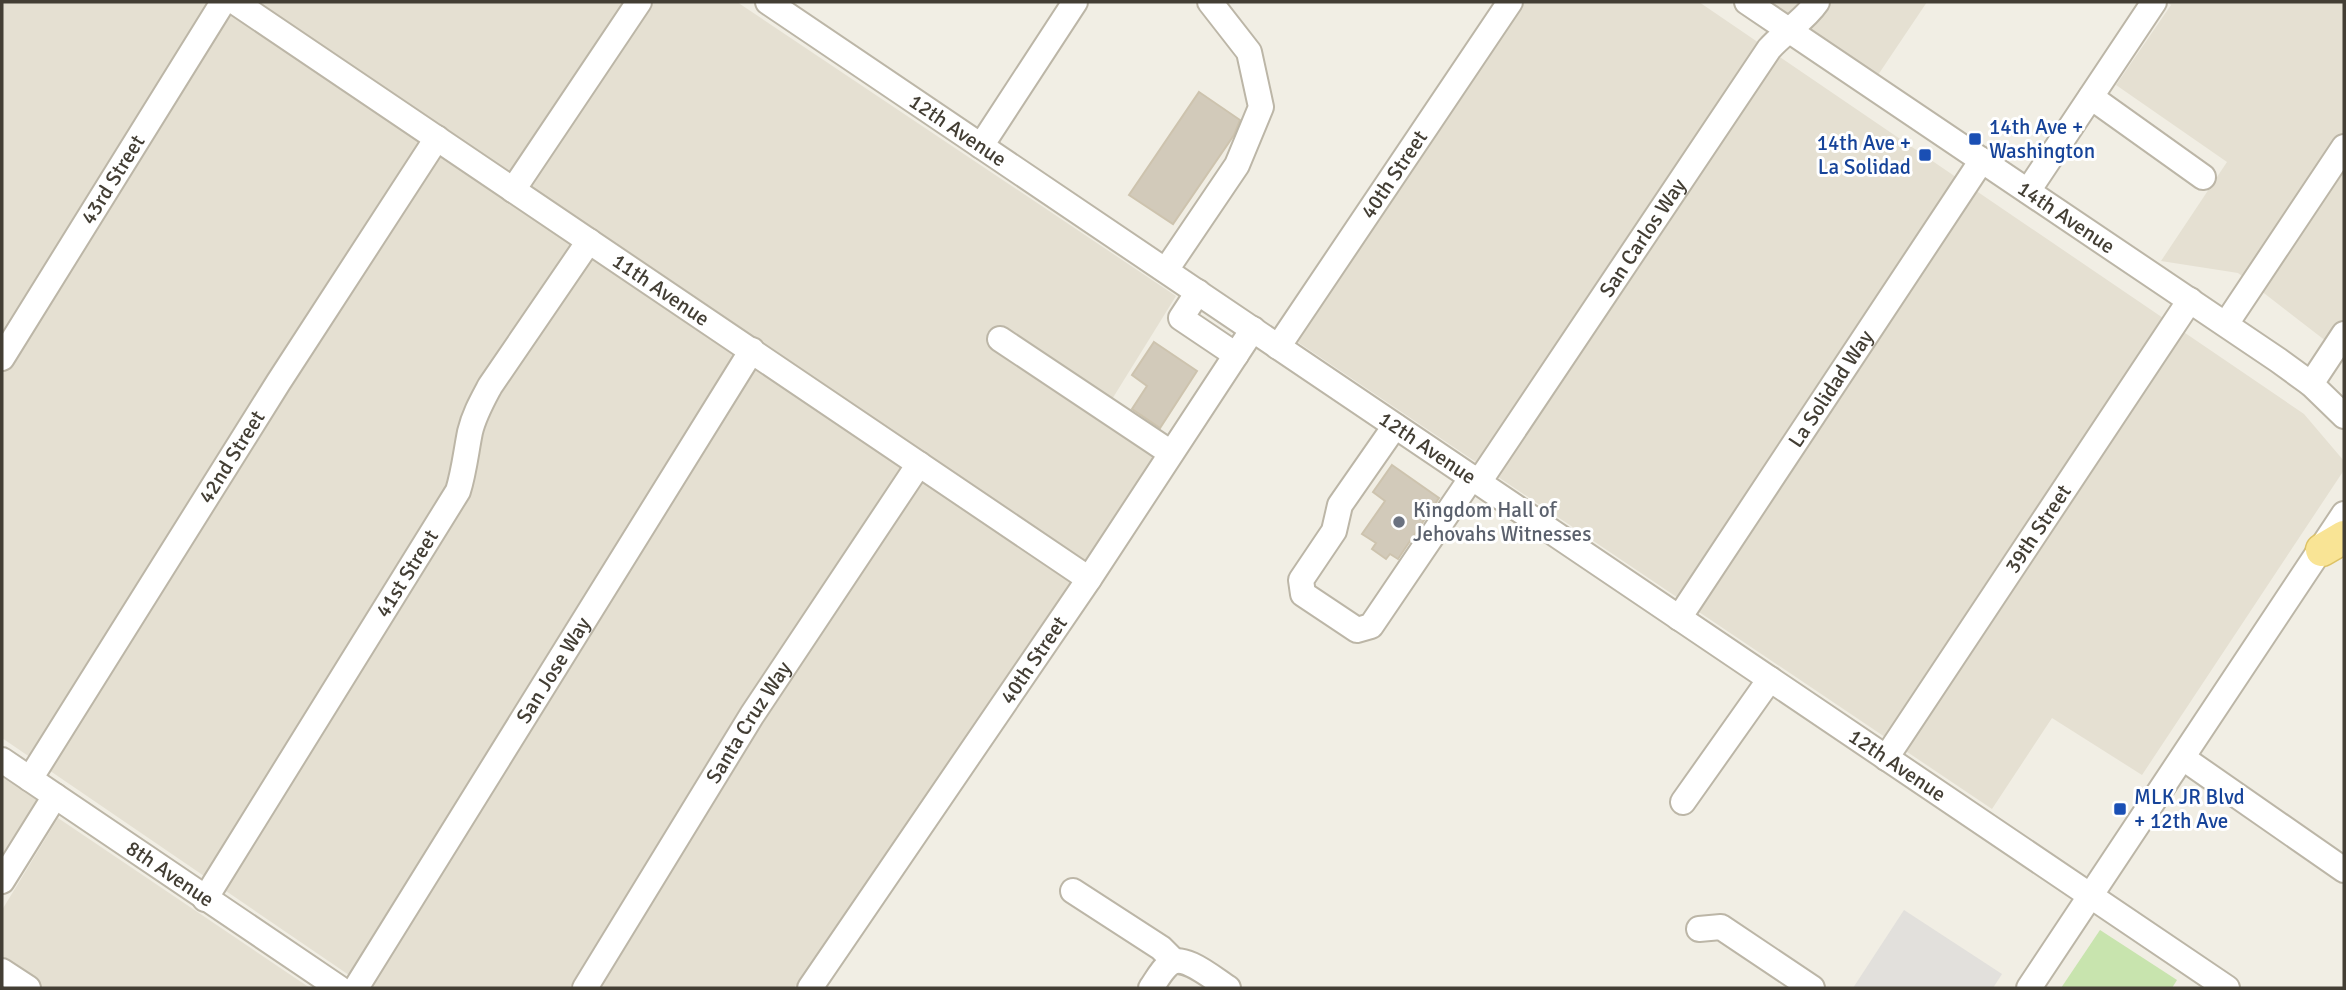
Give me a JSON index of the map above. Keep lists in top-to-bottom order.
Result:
{
  "streets": {
    "street": [
      "12th Avenue",
      "40th Street",
      "43rd Street",
      "14th Avenue",
      "San Carlos Way",
      "11th Avenue",
      "La Solidad Way",
      "42nd Street",
      "39th Street",
      "41st Street",
      "San Jose Way",
      "Santa Cruz Way",
      "8th Avenue"
    ]
  },
  "crossings": [
    ["12th Avenue", "40th Street"],
    ["12th Avenue", "San Carlos Way"],
    ["12th Avenue", "La Solidad Way"],
    ["12th Avenue", "39th Street"],
    ["40th Street", "11th Avenue"],
    ["14th Avenue", "San Carlos Way"],
    ["14th Avenue", "La Solidad Way"],
    ["14th Avenue", "39th Street"],
    ["11th Avenue", "42nd Street"],
    ["11th Avenue", "41st Street"],
    ["11th Avenue", "San Jose Way"],
    ["11th Avenue", "Santa Cruz Way"],
    ["42nd Street", "8th Avenue"],
    ["41st Street", "8th Avenue"]
  ],
  "places": {
    "transit": ["14th Ave + Washington", "14th Ave + La Solidad", "MLK JR Blvd + 12th Ave"],
    "other": ["Kingdom Hall of Jehovahs Witnesses"]
  }
}
